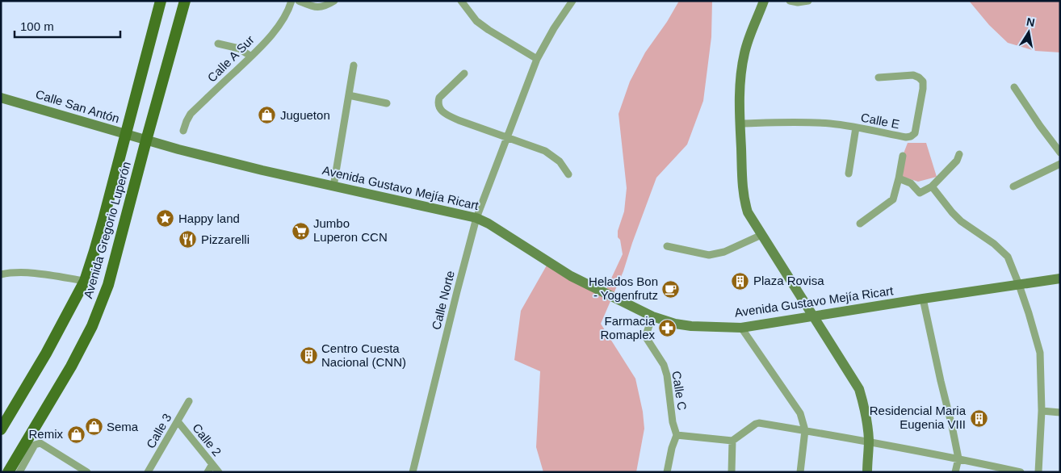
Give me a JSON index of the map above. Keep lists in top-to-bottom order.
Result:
{
  "streets": {
    "main road": ["Avenida Gregorio Luperón"],
    "street": [
      "Calle A Sur",
      "Calle San Antón",
      "Calle E",
      "Avenida Gustavo Mejía Ricart",
      "Calle Norte",
      "Calle C",
      "Calle 3",
      "Calle 2"
    ]
  },
  "crossings": [
    ["Calle San Antón", "Avenida Gustavo Mejía Ricart"],
    ["Calle San Antón", "Avenida Gregorio Luperón"],
    ["Avenida Gustavo Mejía Ricart", "Avenida Gregorio Luperón"],
    ["Avenida Gustavo Mejía Ricart", "Calle Norte"],
    ["Avenida Gustavo Mejía Ricart", "Calle C"],
    ["Calle 3", "Calle 2"]
  ],
  "places": {
    "shop": ["Jugueton", "Sema", "Remix"],
    "place": ["Happy land"],
    "supermarket": ["Jumbo Luperon CCN"],
    "restaurant": ["Pizzarelli"],
    "building": ["Plaza Rovisa", "Centro Cuesta Nacional (CNN)", "Residencial Maria Eugenia VIII"],
    "cafe": ["Helados Bon - Yogenfrutz"],
    "pharmacy": ["Farmacia Romaplex"]
  },
  "scale_bar": "100 m",
  "north": "top"
}
